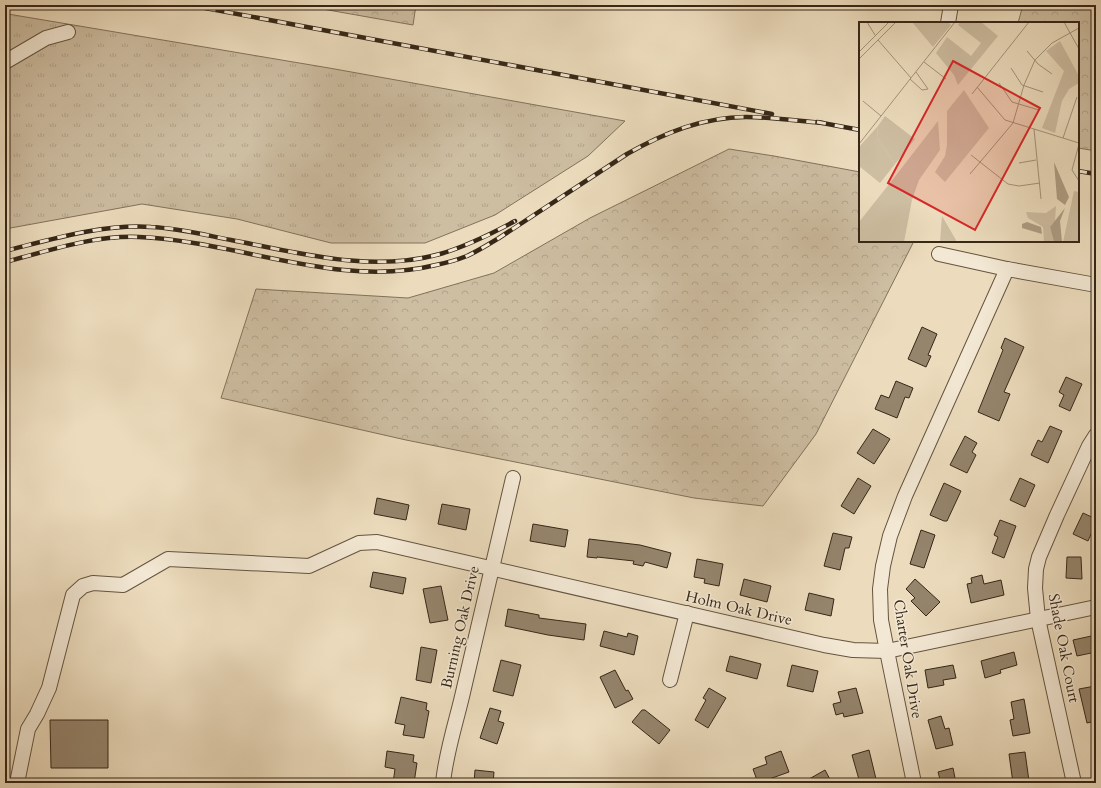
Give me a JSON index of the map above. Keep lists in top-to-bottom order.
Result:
{
  "streets": {
    "street": [
      "Holm Oak Drive",
      "Burning Oak Drive",
      "Shade Oak Court",
      "Charter Oak Drive"
    ]
  },
  "crossings": [
    ["Holm Oak Drive", "Burning Oak Drive"],
    ["Holm Oak Drive", "Shade Oak Court"],
    ["Holm Oak Drive", "Charter Oak Drive"]
  ]
}
